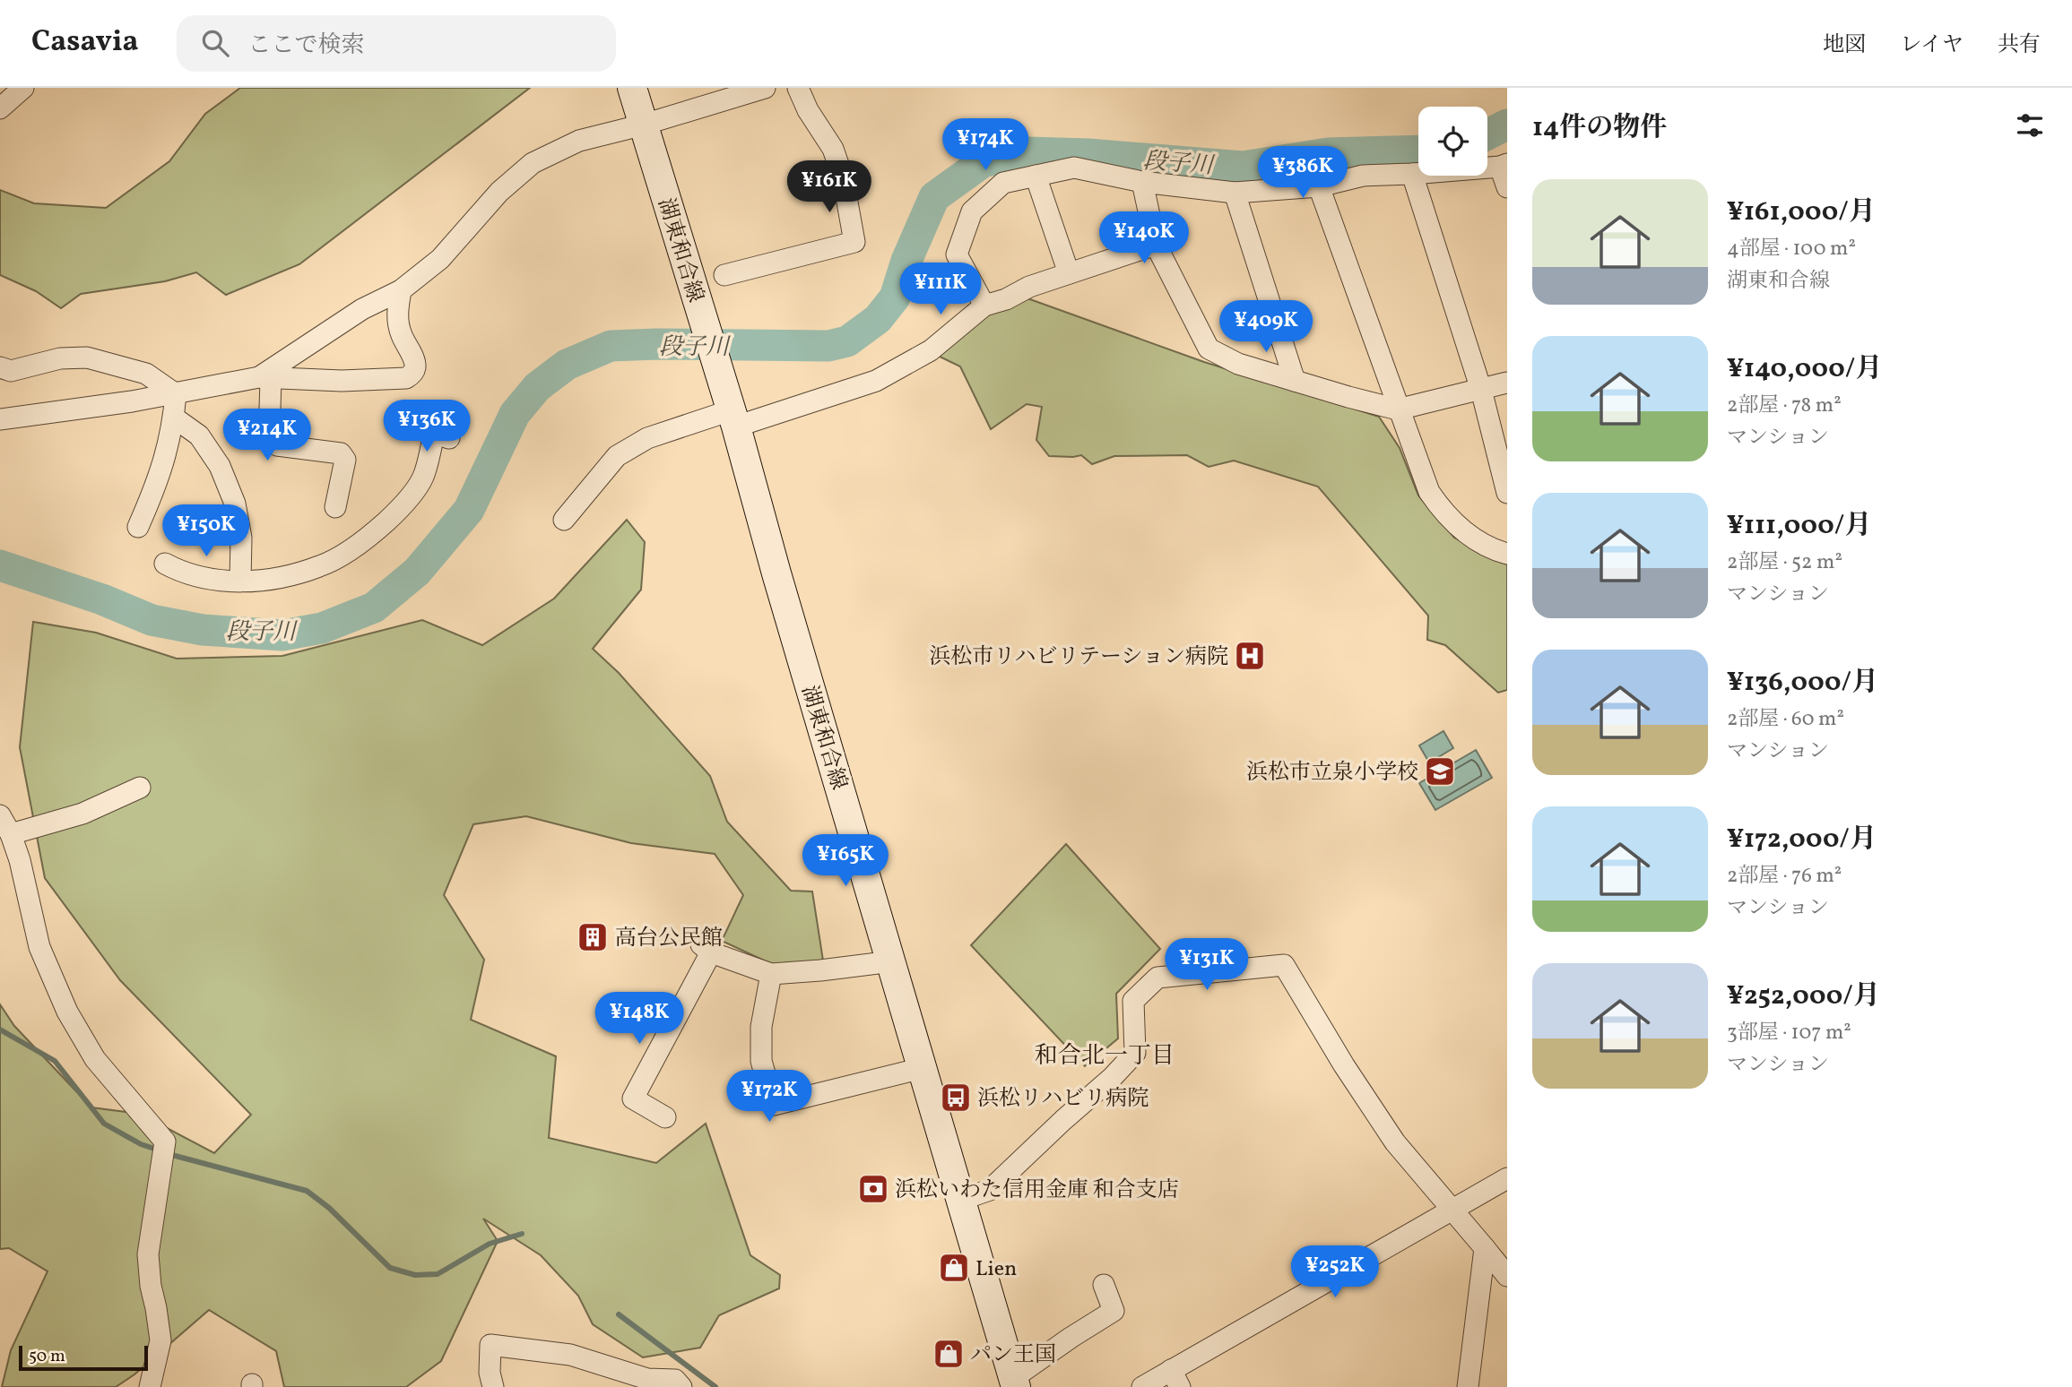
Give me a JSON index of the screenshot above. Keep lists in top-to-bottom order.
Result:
{
  "streets": {
    "main road": ["湖東和合線"]
  },
  "districts": ["和合北一丁目"],
  "water": ["段子川"],
  "places": {
    "hospital": ["浜松市リハビリテーション病院"],
    "school or university": ["浜松市立泉小学校"],
    "building": ["高台公民館"],
    "bus stop": ["浜松リハビリ病院"],
    "bank": ["浜松いわた信用金庫 和合支店"],
    "shop": ["Lien", "パン王国"]
  },
  "scale_bar": "50 m",
  "page": {
    "header": "Casavia",
    "search": "ここで検索",
    "nav": ["地図", "レイヤ", "共有"],
    "heading": "14件の物件",
    "price": [
      "¥174K",
      "¥386K",
      "¥161K",
      "¥140K",
      "¥111K",
      "¥409K",
      "¥136K",
      "¥214K",
      "¥150K",
      "¥165K",
      "¥131K",
      "¥148K",
      "¥172K",
      "¥252K"
    ],
    "list": [
      {
        "name": "¥161,000/月",
        "note": "4部屋 · 100 m² · 湖東和合線"
      },
      {
        "name": "¥140,000/月",
        "note": "2部屋 · 78 m² · マンション"
      },
      {
        "name": "¥111,000/月",
        "note": "2部屋 · 52 m² · マンション"
      },
      {
        "name": "¥136,000/月",
        "note": "2部屋 · 60 m² · マンション"
      },
      {
        "name": "¥172,000/月",
        "note": "2部屋 · 76 m² · マンション"
      },
      {
        "name": "¥252,000/月",
        "note": "3部屋 · 107 m² · マンション"
      }
    ],
    "scale": "50 m"
  }
}
